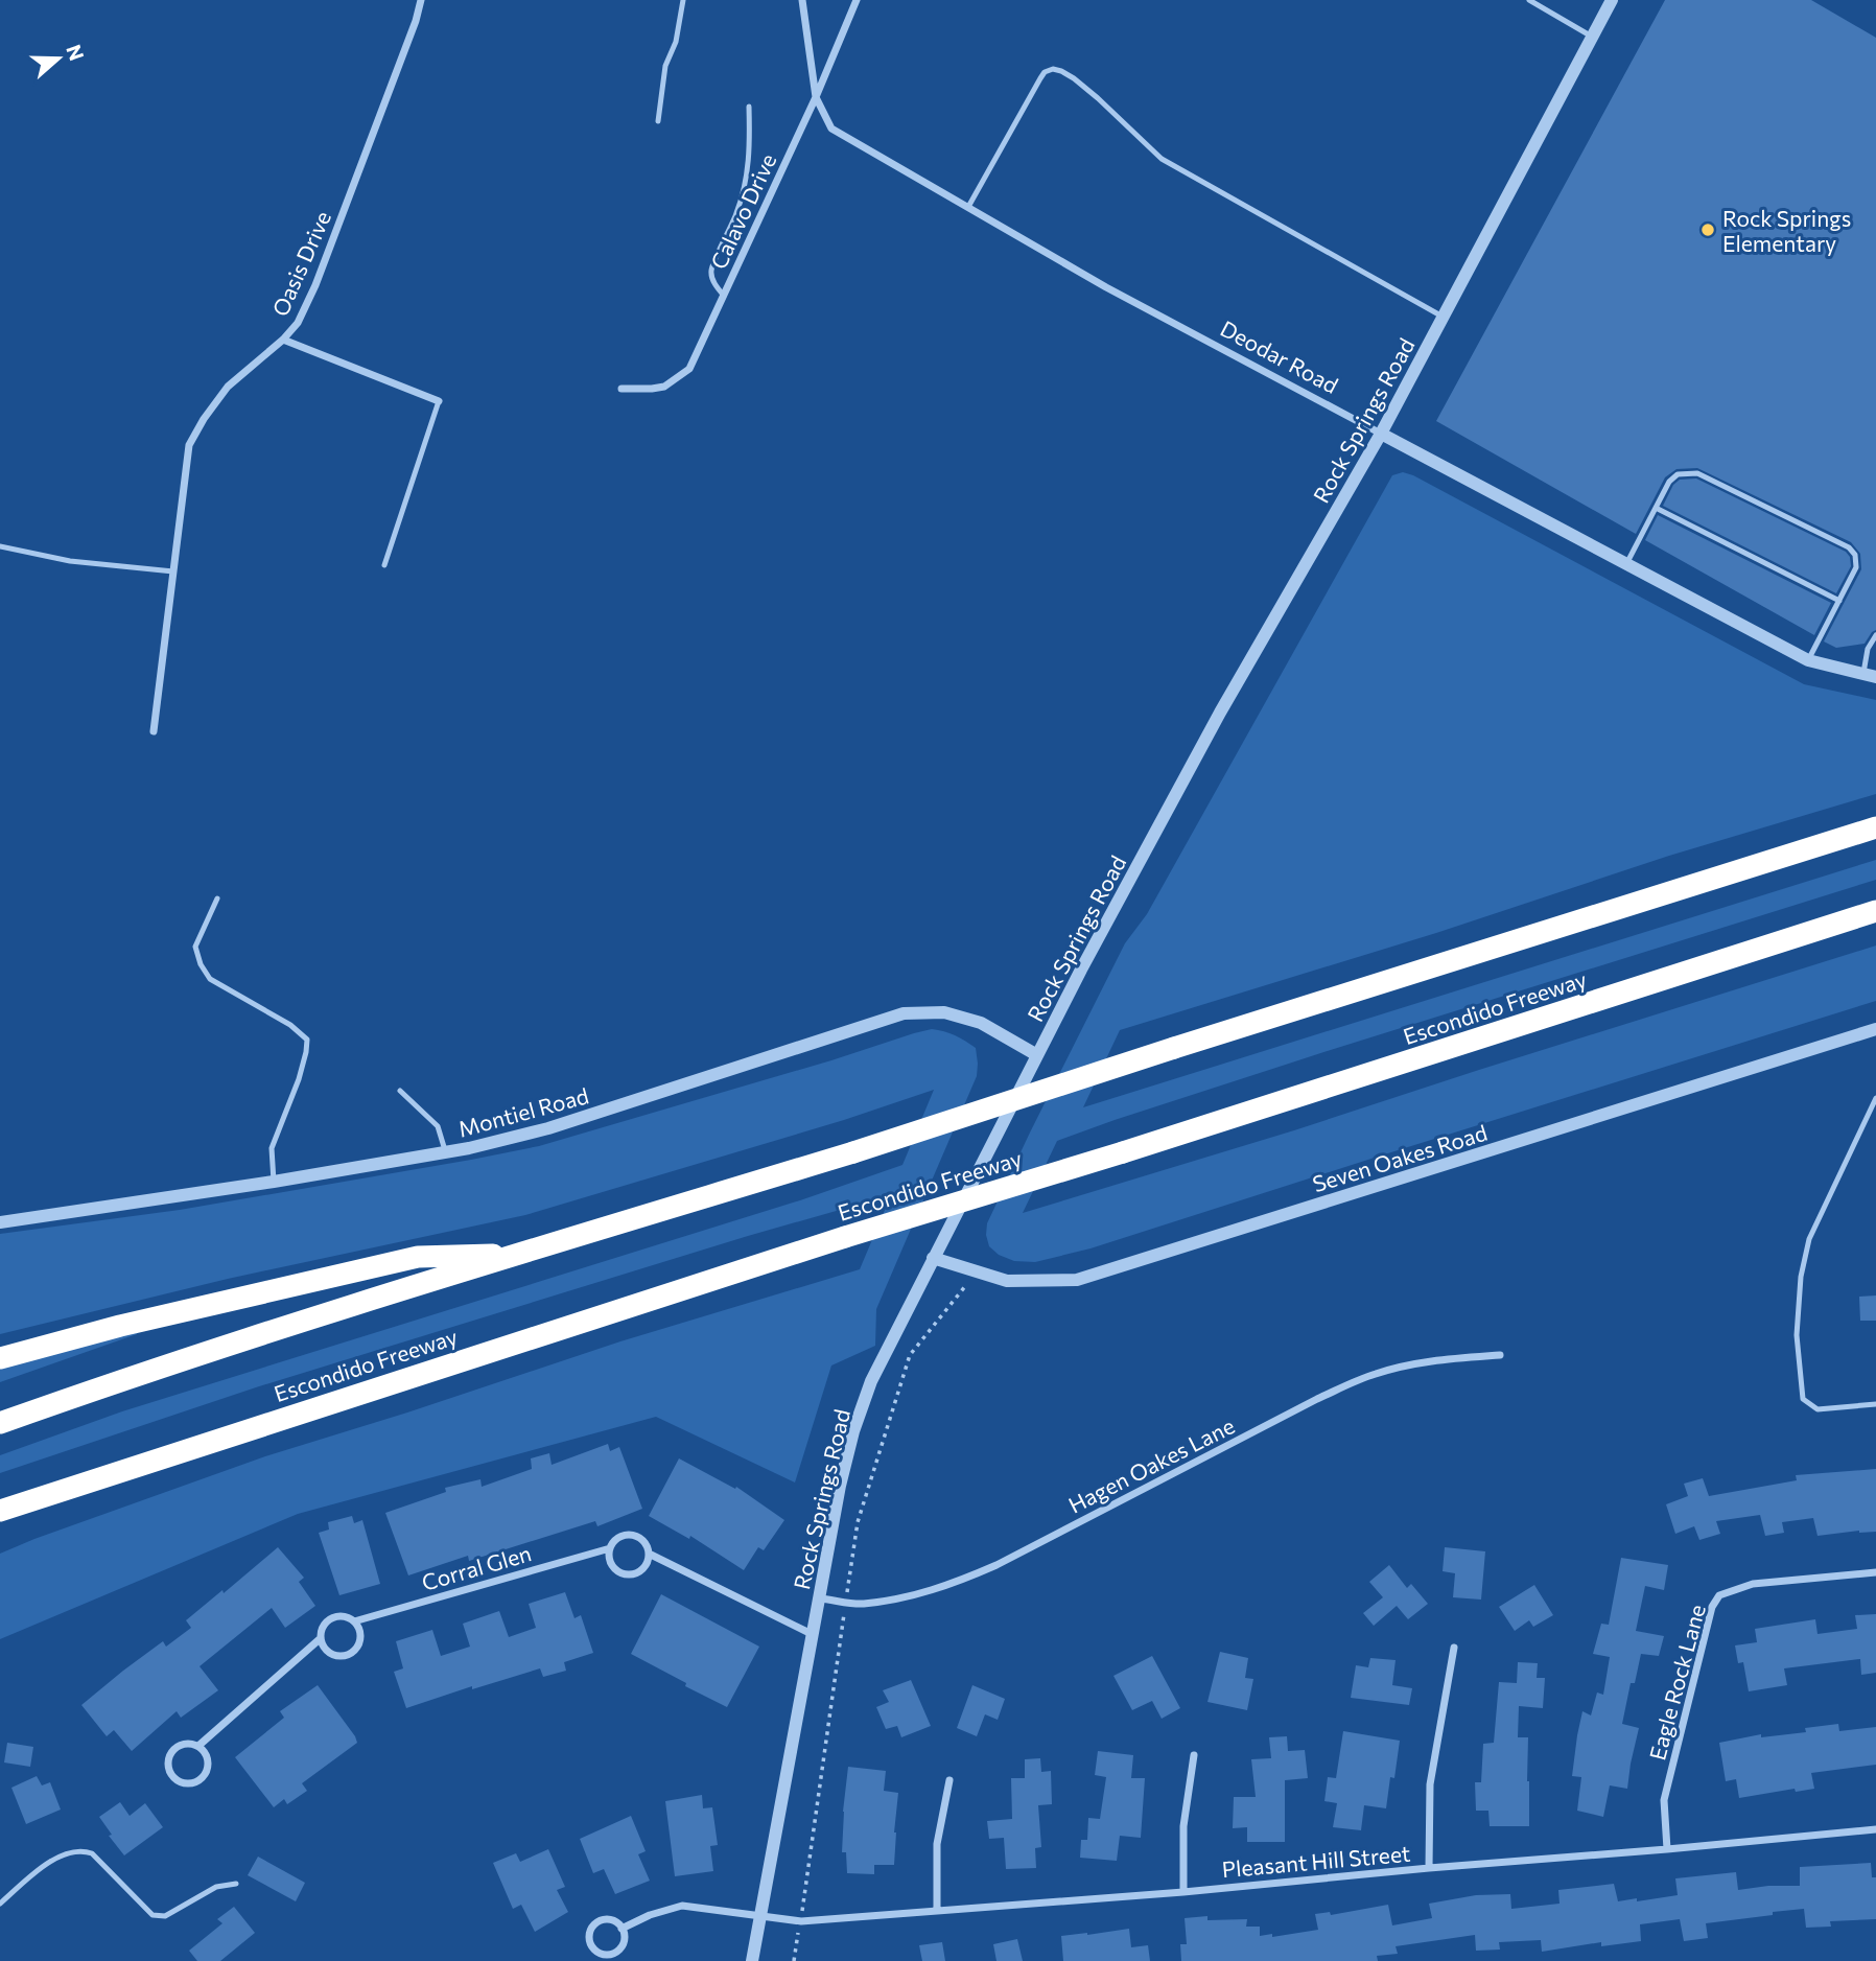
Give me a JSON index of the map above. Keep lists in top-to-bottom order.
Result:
{
  "streets": {
    "highway": ["Escondido Freeway"],
    "street": [
      "Calavo Drive",
      "Oasis Drive",
      "Deodar Road",
      "Rock Springs Road",
      "Montiel Road",
      "Seven Oakes Road",
      "Hagen Oakes Lane",
      "Corral Glen",
      "Eagle Rock Lane",
      "Pleasant Hill Street"
    ]
  },
  "crossings": [
    ["Calavo Drive", "Deodar Road"],
    ["Deodar Road", "Rock Springs Road"],
    ["Rock Springs Road", "Montiel Road"],
    ["Rock Springs Road", "Seven Oakes Road"],
    ["Rock Springs Road", "Hagen Oakes Lane"],
    ["Rock Springs Road", "Corral Glen"],
    ["Rock Springs Road", "Pleasant Hill Street"],
    ["Eagle Rock Lane", "Pleasant Hill Street"]
  ],
  "places": ["Rock Springs Elementary"],
  "north": "right"
}
